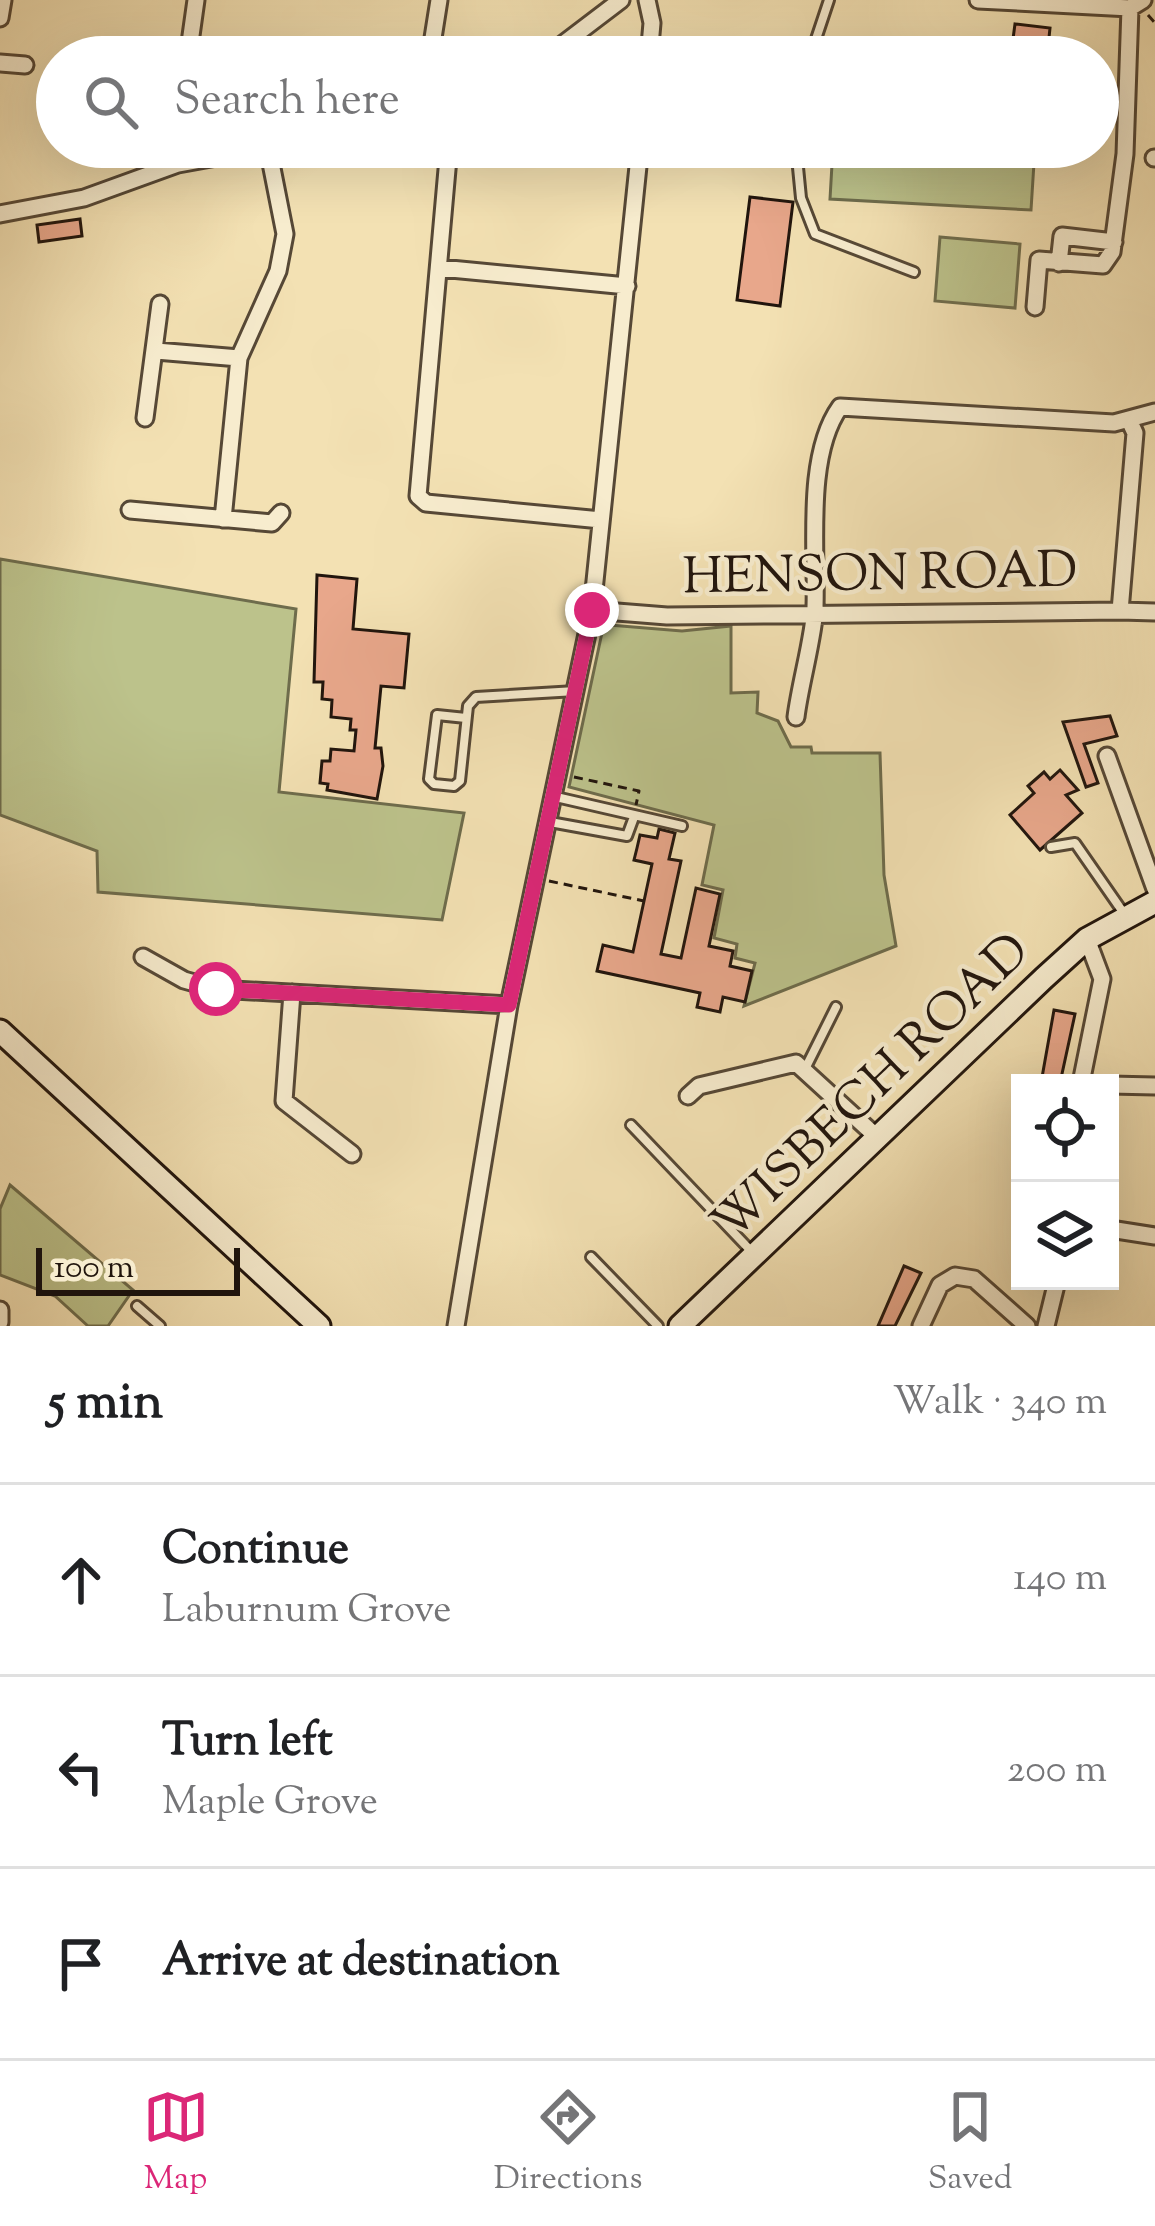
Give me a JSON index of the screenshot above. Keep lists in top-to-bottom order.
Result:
{
  "streets": {
    "main road": ["WISBECH ROAD"],
    "street": ["HENSON ROAD"]
  },
  "scale_bar": "100 m",
  "page": {
    "search": "Search here",
    "scale": "100 m",
    "heading": ["5 min", "Walk · 340 m"],
    "list": [
      ["Continue", "Laburnum Grove", "140 m"],
      ["Turn left", "Maple Grove", "200 m"],
      "Arrive at destination"
    ],
    "nav": ["Map", "Directions", "Saved"]
  }
}
